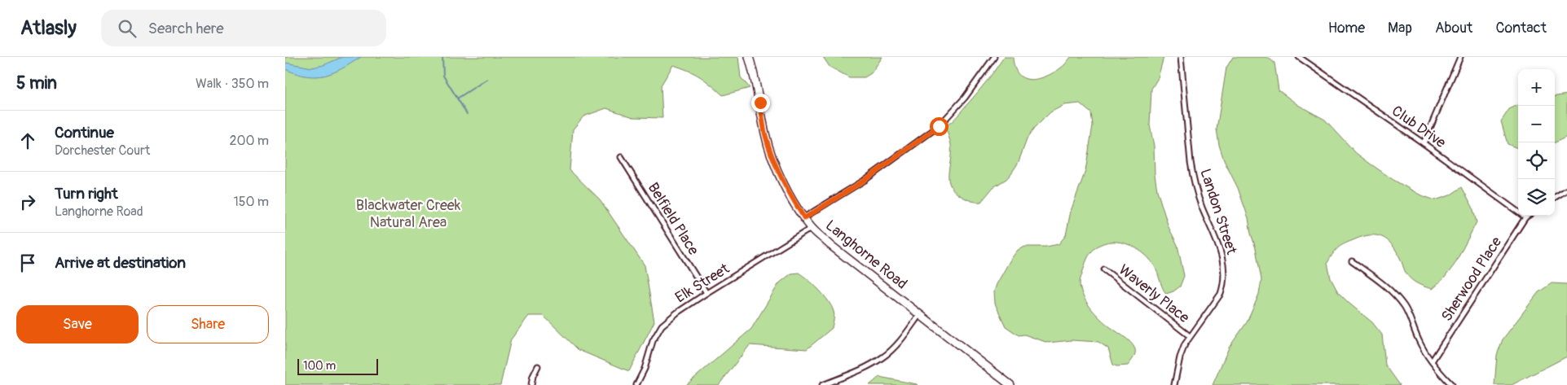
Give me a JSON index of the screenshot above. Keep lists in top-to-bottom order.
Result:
{
  "streets": {
    "main road": ["Langhorne Road"],
    "street": [
      "Club Drive",
      "Landon Street",
      "Belfield Place",
      "Sherwood Place",
      "Elk Street",
      "Waverly Place"
    ]
  },
  "crossings": [
    ["Club Drive", "Sherwood Place"],
    ["Landon Street", "Waverly Place"],
    ["Belfield Place", "Elk Street"],
    ["Langhorne Road", "Elk Street"]
  ],
  "parks": ["Blackwater Creek Natural Area"],
  "scale_bar": "100 m",
  "page": {
    "header": "Atlasly",
    "search": "Search here",
    "nav": [
      "Home",
      "Map",
      "About",
      "Contact"
    ],
    "heading": ["5 min", "Walk · 350 m"],
    "map_buttons": ["+", "−"],
    "list": [
      ["Continue", "Dorchester Court", "200 m"],
      ["Turn right", "Langhorne Road", "150 m"],
      "Arrive at destination"
    ],
    "buttons": ["Save", "Share"],
    "scale": "100 m"
  }
}
